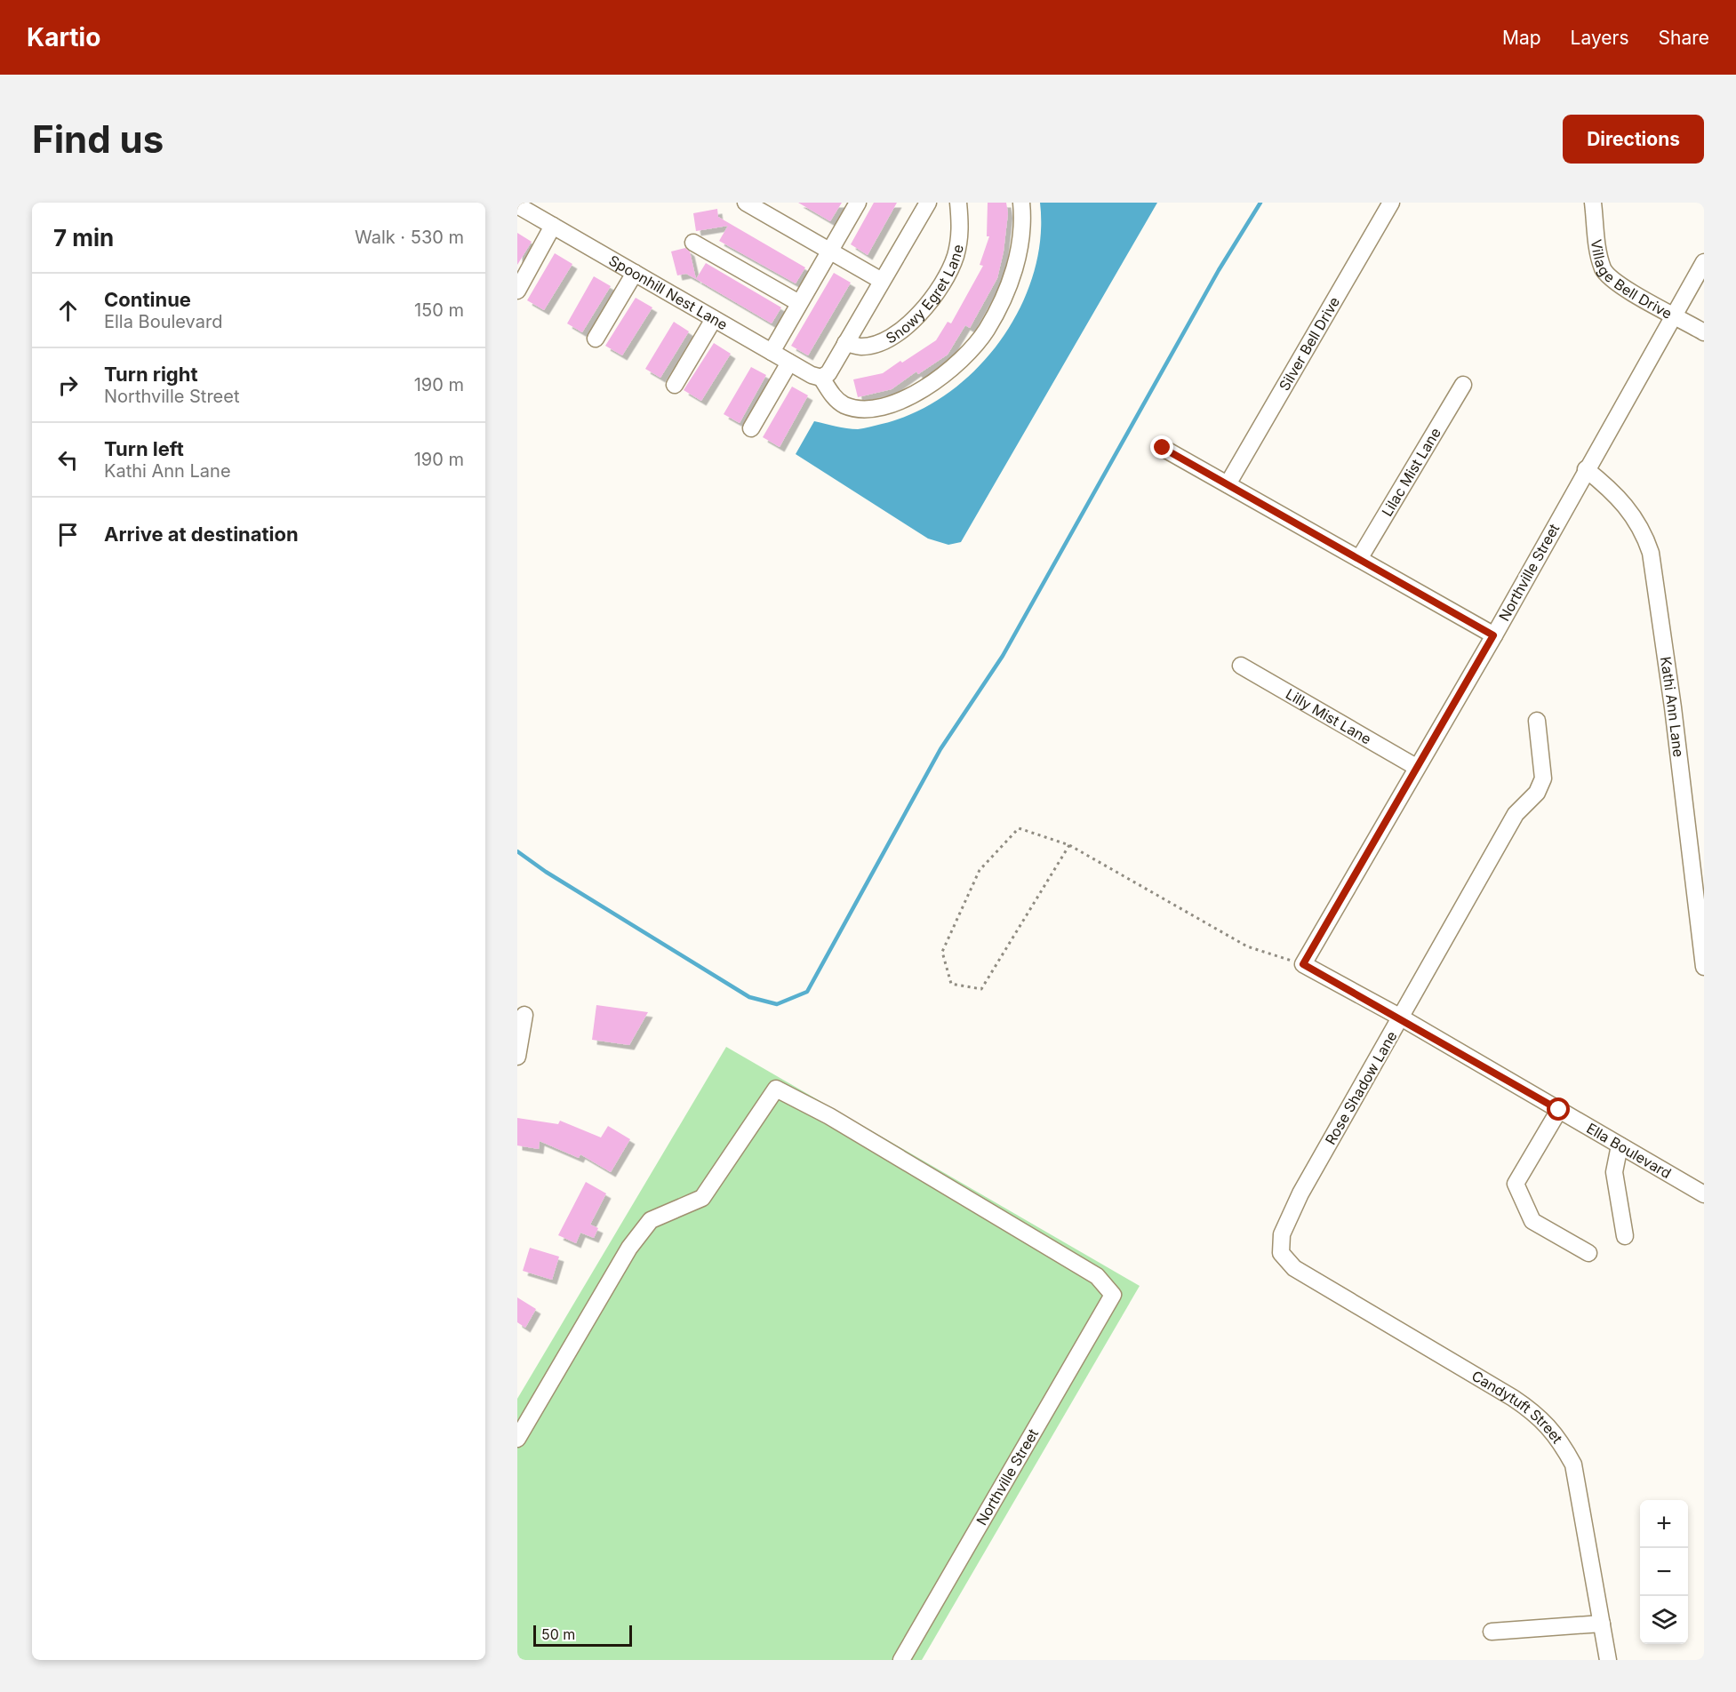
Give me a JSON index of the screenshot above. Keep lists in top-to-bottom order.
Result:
{
  "streets": {
    "street": [
      "Village Bell Drive",
      "Snowy Egret Lane",
      "Spoonhill Nest Lane",
      "Silver Bell Drive",
      "Lilac Mist Lane",
      "Northville Street",
      "Kathi Ann Lane",
      "Lilly Mist Lane",
      "Rose Shadow Lane",
      "Ella Boulevard",
      "Candytuft Street"
    ]
  },
  "crossings": [
    ["Village Bell Drive", "Northville Street"],
    ["Snowy Egret Lane", "Spoonhill Nest Lane"],
    ["Northville Street", "Kathi Ann Lane"],
    ["Northville Street", "Lilly Mist Lane"],
    ["Northville Street", "Ella Boulevard"],
    ["Rose Shadow Lane", "Ella Boulevard"],
    ["Rose Shadow Lane", "Candytuft Street"]
  ],
  "scale_bar": "50 m",
  "page": {
    "header": "Kartio",
    "nav": ["Map", "Layers", "Share"],
    "buttons": "Directions",
    "title": "Find us",
    "heading": ["7 min", "Walk · 530 m"],
    "list": [
      ["Continue", "Ella Boulevard", "150 m"],
      ["Turn right", "Northville Street", "190 m"],
      ["Turn left", "Kathi Ann Lane", "190 m"],
      "Arrive at destination"
    ],
    "map_buttons": ["+", "−"],
    "scale": "50 m"
  }
}
